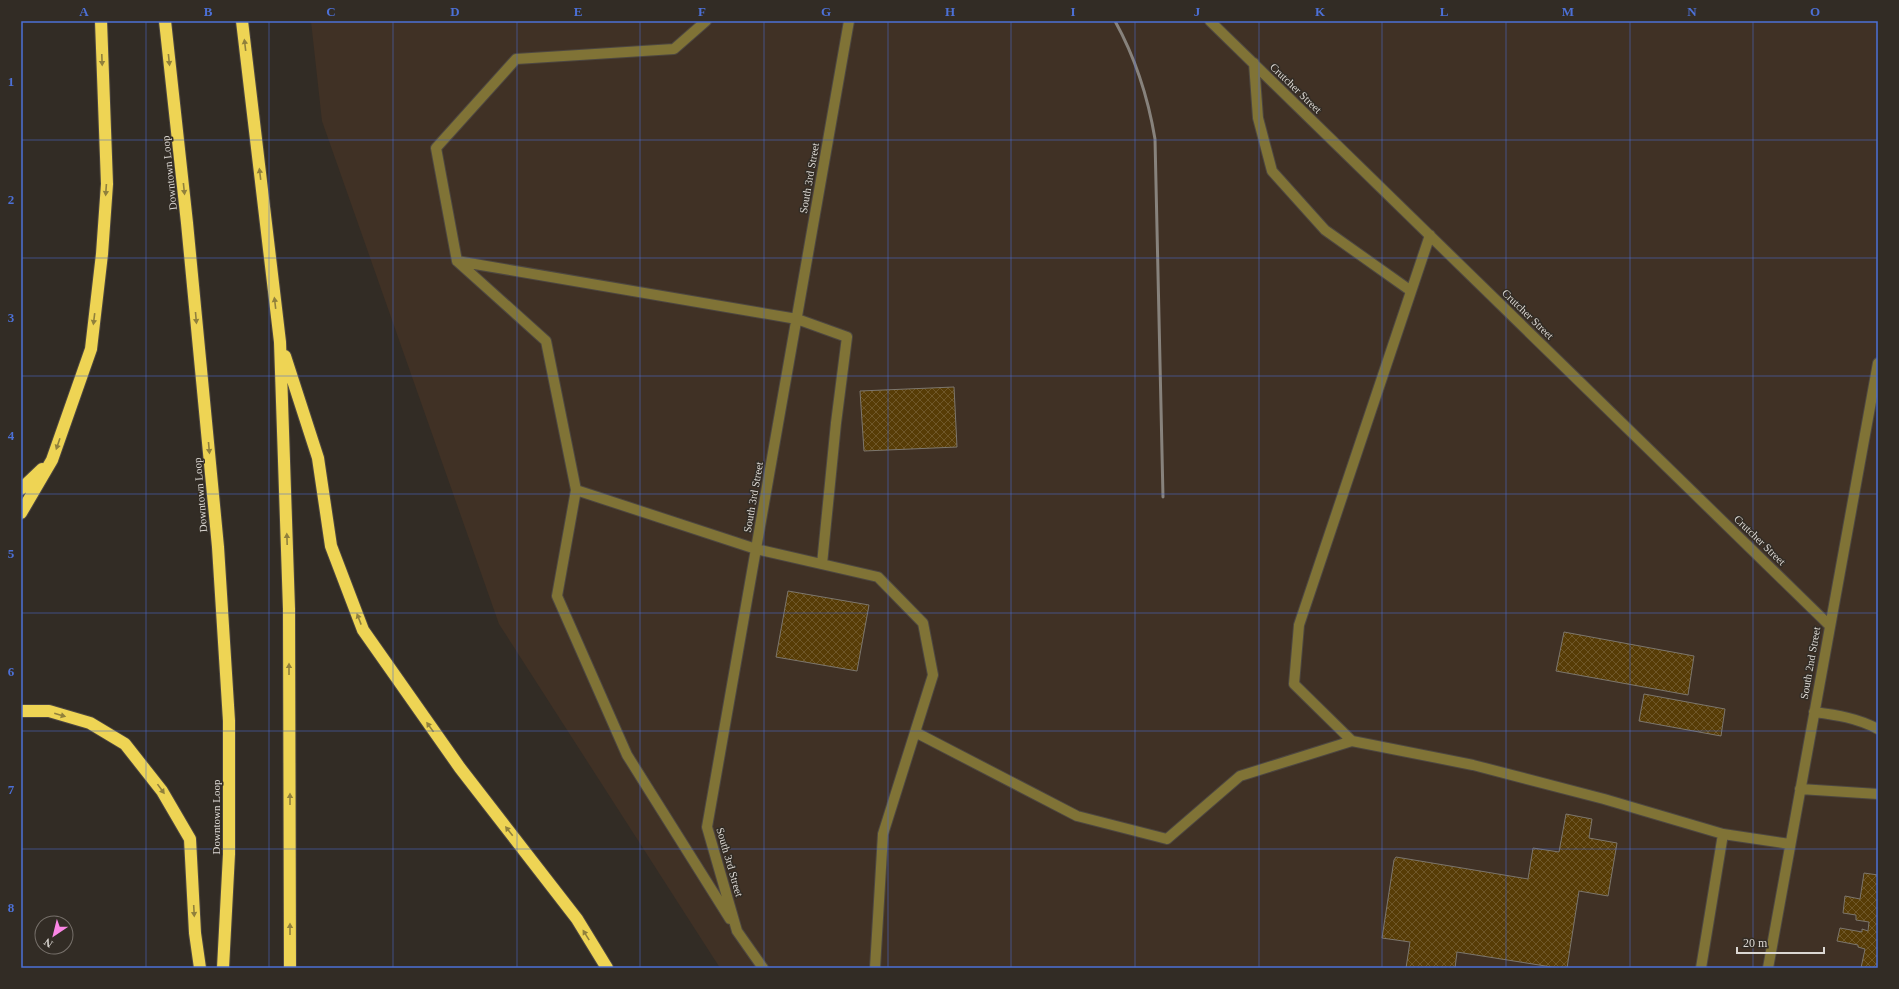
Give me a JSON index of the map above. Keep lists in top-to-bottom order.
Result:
{
  "streets": {
    "highway": ["Downtown Loop"],
    "street": ["Crutcher Street", "South 3rd Street", "South 2nd Street"]
  },
  "crossings": [
    ["Crutcher Street", "South 2nd Street"]
  ],
  "scale_bar": "20 m",
  "north": "bottom left",
  "grid": {
    "columns": [
      "A",
      "B",
      "C",
      "D",
      "E",
      "F",
      "G",
      "H",
      "I",
      "J",
      "K",
      "L",
      "M",
      "N",
      "O"
    ],
    "rows": [
      "1",
      "2",
      "3",
      "4",
      "5",
      "6",
      "7",
      "8"
    ]
  }
}
